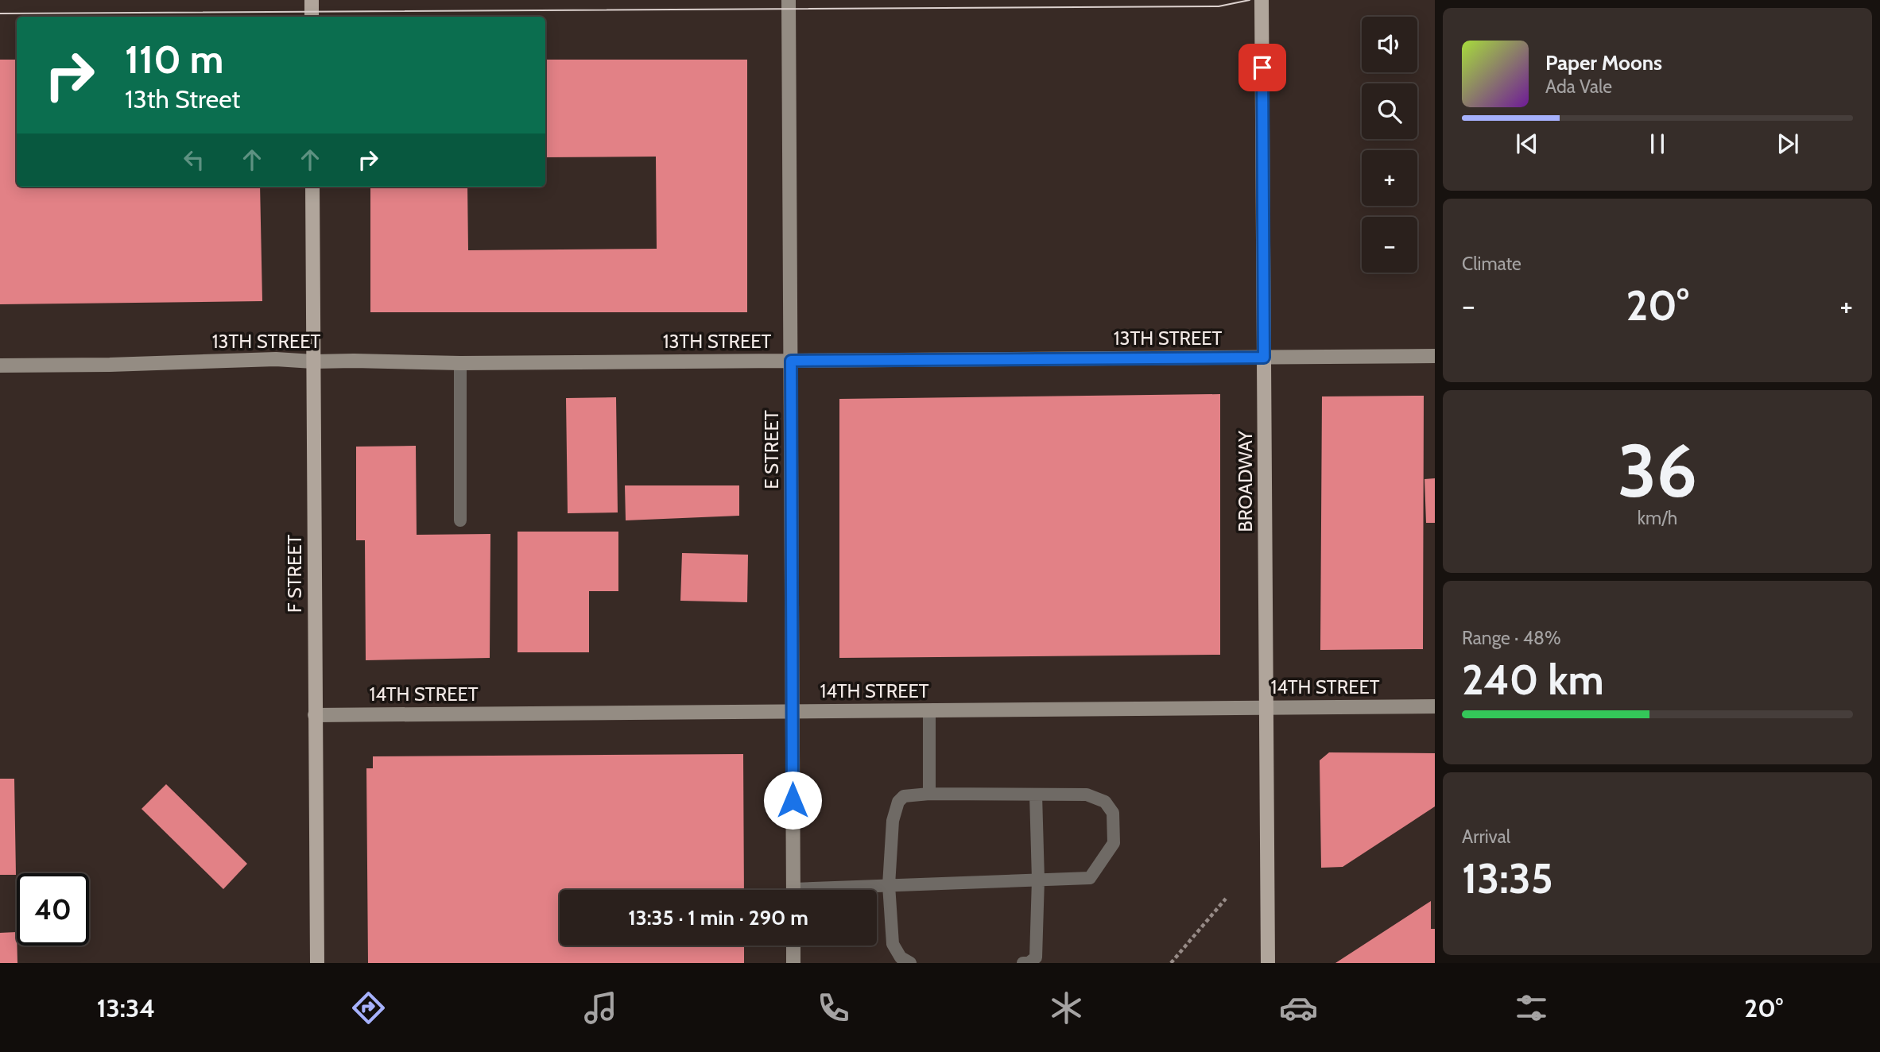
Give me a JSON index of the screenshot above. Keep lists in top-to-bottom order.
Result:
{
  "streets": {
    "main road": ["BROADWAY", "F STREET"],
    "street": ["13TH STREET", "E STREET", "14TH STREET"]
  },
  "crossings": [
    ["13TH STREET", "E STREET"],
    ["13TH STREET", "BROADWAY"],
    ["13TH STREET", "F STREET"],
    ["E STREET", "14TH STREET"],
    ["BROADWAY", "14TH STREET"],
    ["F STREET", "14TH STREET"]
  ],
  "page": {
    "map_buttons": ["+", "−"],
    "turn": ["110 m", "13th Street"],
    "song": ["Paper Moons", "Ada Vale"],
    "tile": [
      "Climate",
      ["36", "km/h"],
      ["Range · 48%", "240 km"],
      ["Arrival", "13:35"]
    ],
    "heat": ["−", "20°", "+"],
    "limit": "40",
    "trip": "13:35 · 1 min · 290 m",
    "tabs": ["13:34", "20°"]
  }
}
